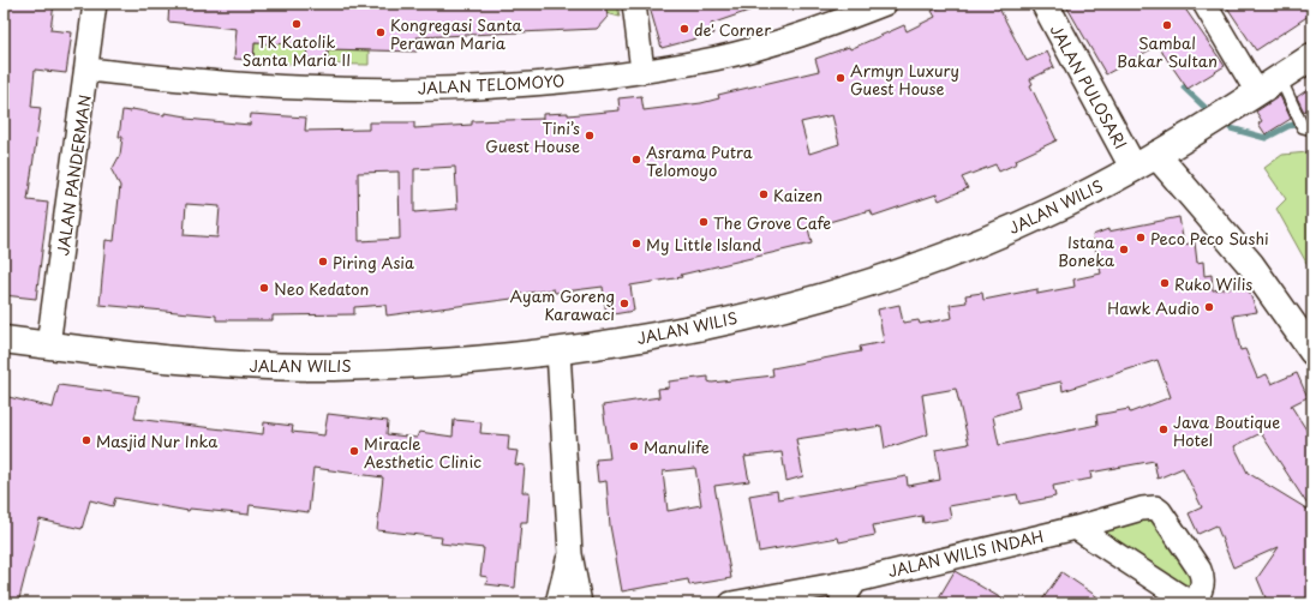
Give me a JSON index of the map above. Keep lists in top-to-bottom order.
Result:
{
  "streets": {
    "main road": ["JALAN PULOSARI", "JALAN WILIS"],
    "street": ["JALAN TELOMOYO", "JALAN PANDERMAN", "JALAN WILIS INDAH"]
  },
  "crossings": [
    ["JALAN TELOMOYO", "JALAN PANDERMAN"],
    ["JALAN PULOSARI", "JALAN WILIS"],
    ["JALAN PANDERMAN", "JALAN WILIS"]
  ],
  "places": [
    "TK Katolik Santa Maria II",
    "Sambal Bakar Sultan",
    "de' Corner",
    "Kongregasi Santa Perawan Maria",
    "Armyn Luxury Guest House",
    "Tini’s Guest House",
    "Asrama Putra Telomoyo",
    "Kaizen",
    "The Grove Cafe",
    "Peco Peco Sushi",
    "My Little Island",
    "Istana Boneka",
    "Piring Asia",
    "Ruko Wilis",
    "Neo Kedaton",
    "Ayam Goreng Karawaci",
    "Hawk Audio",
    "Java Boutique Hotel",
    "Masjid Nur Inka",
    "Manulife",
    "Miracle Aesthetic Clinic"
  ]
}
